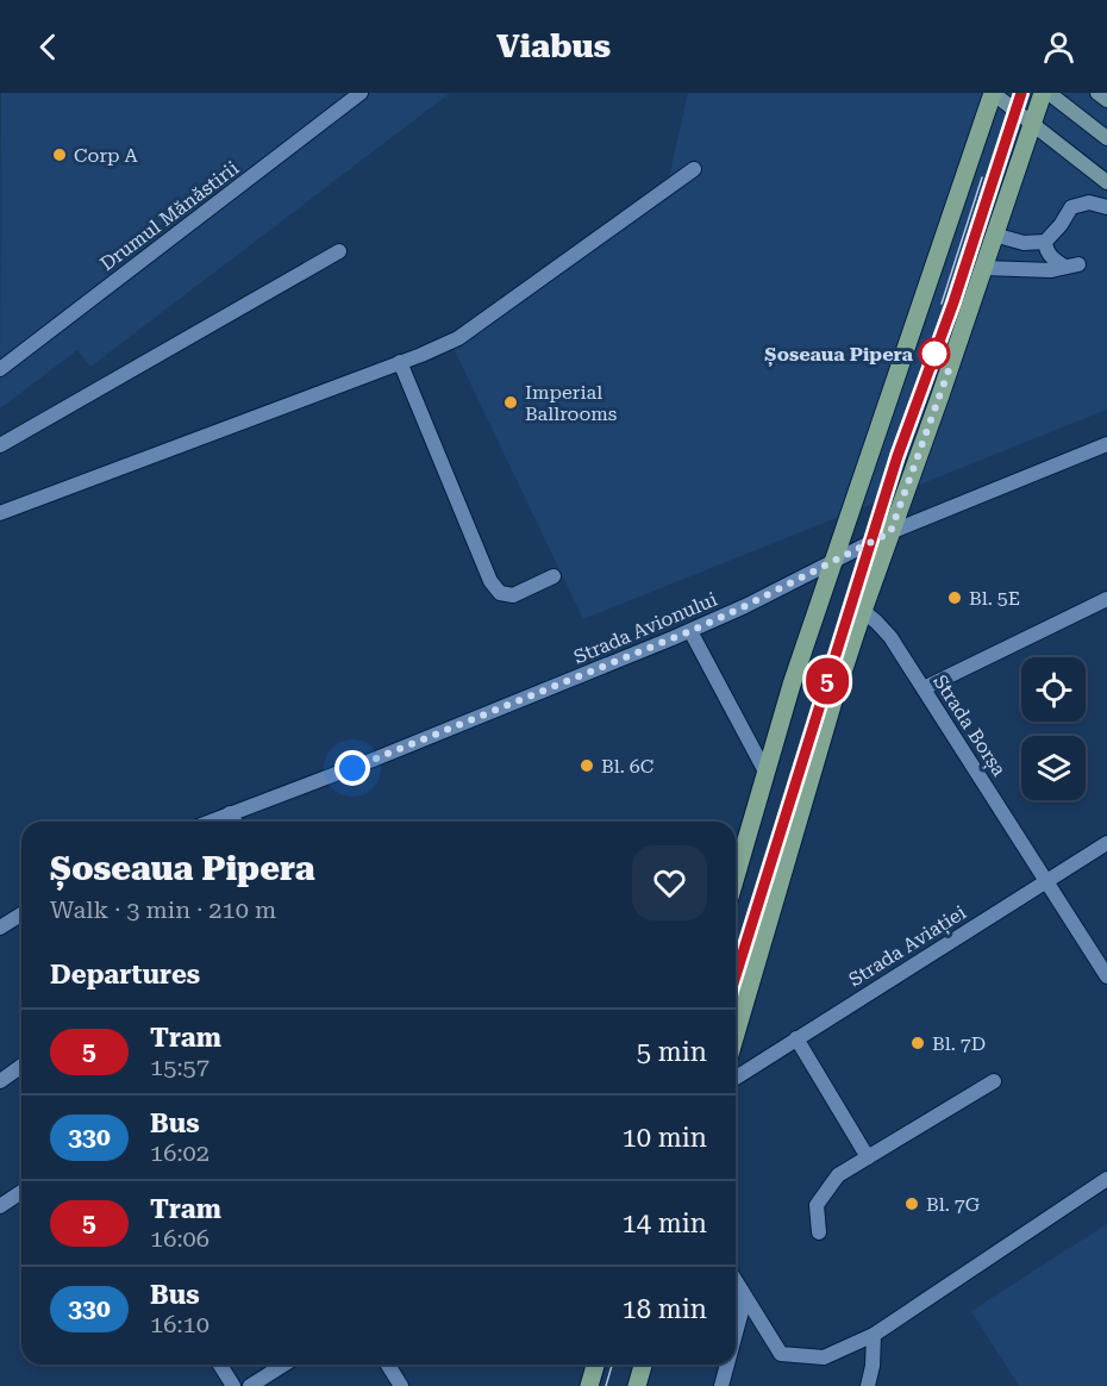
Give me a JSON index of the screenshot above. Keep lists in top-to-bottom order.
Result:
{
  "streets": {
    "street": [
      "Drumul Mănăstirii",
      "Strada Avionului",
      "Strada Borșa",
      "Strada Aviației"
    ]
  },
  "crossings": [
    ["Strada Borșa", "Strada Aviației"]
  ],
  "places": [
    "Corp A",
    "Șoseaua Pipera",
    "Imperial Ballrooms",
    "Bl. 5E",
    "Bl. 6C",
    "Bl. 7D",
    "Bl. 7G"
  ],
  "lines": ["tram line 5"],
  "page": {
    "header": "Viabus",
    "on_map": "5",
    "heading": [
      ["Șoseaua Pipera", "Walk · 3 min · 210 m"],
      "Departures"
    ],
    "list": [
      {
        "mark": "5",
        "name": "Tram",
        "note": "15:57",
        "value": "5 min"
      },
      {
        "mark": "330",
        "name": "Bus",
        "note": "16:02",
        "value": "10 min"
      },
      {
        "mark": "5",
        "name": "Tram",
        "note": "16:06",
        "value": "14 min"
      },
      {
        "mark": "330",
        "name": "Bus",
        "note": "16:10",
        "value": "18 min"
      }
    ]
  }
}
